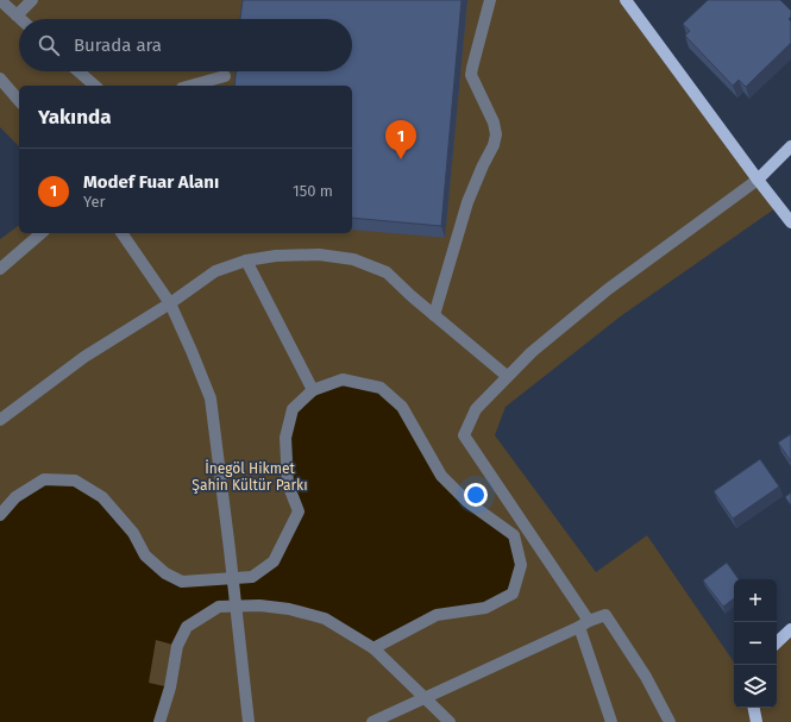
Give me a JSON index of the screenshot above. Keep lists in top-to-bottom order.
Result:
{
  "parks": ["İnegöl Hikmet Şahin Kültür Parkı"],
  "page": {
    "search": "Burada ara",
    "heading": "Yakında",
    "pins": "1",
    "list": [
      {
        "mark": "1",
        "name": "Modef Fuar Alanı",
        "note": "Yer",
        "value": "150 m"
      }
    ],
    "map_buttons": ["+", "−"]
  }
}
